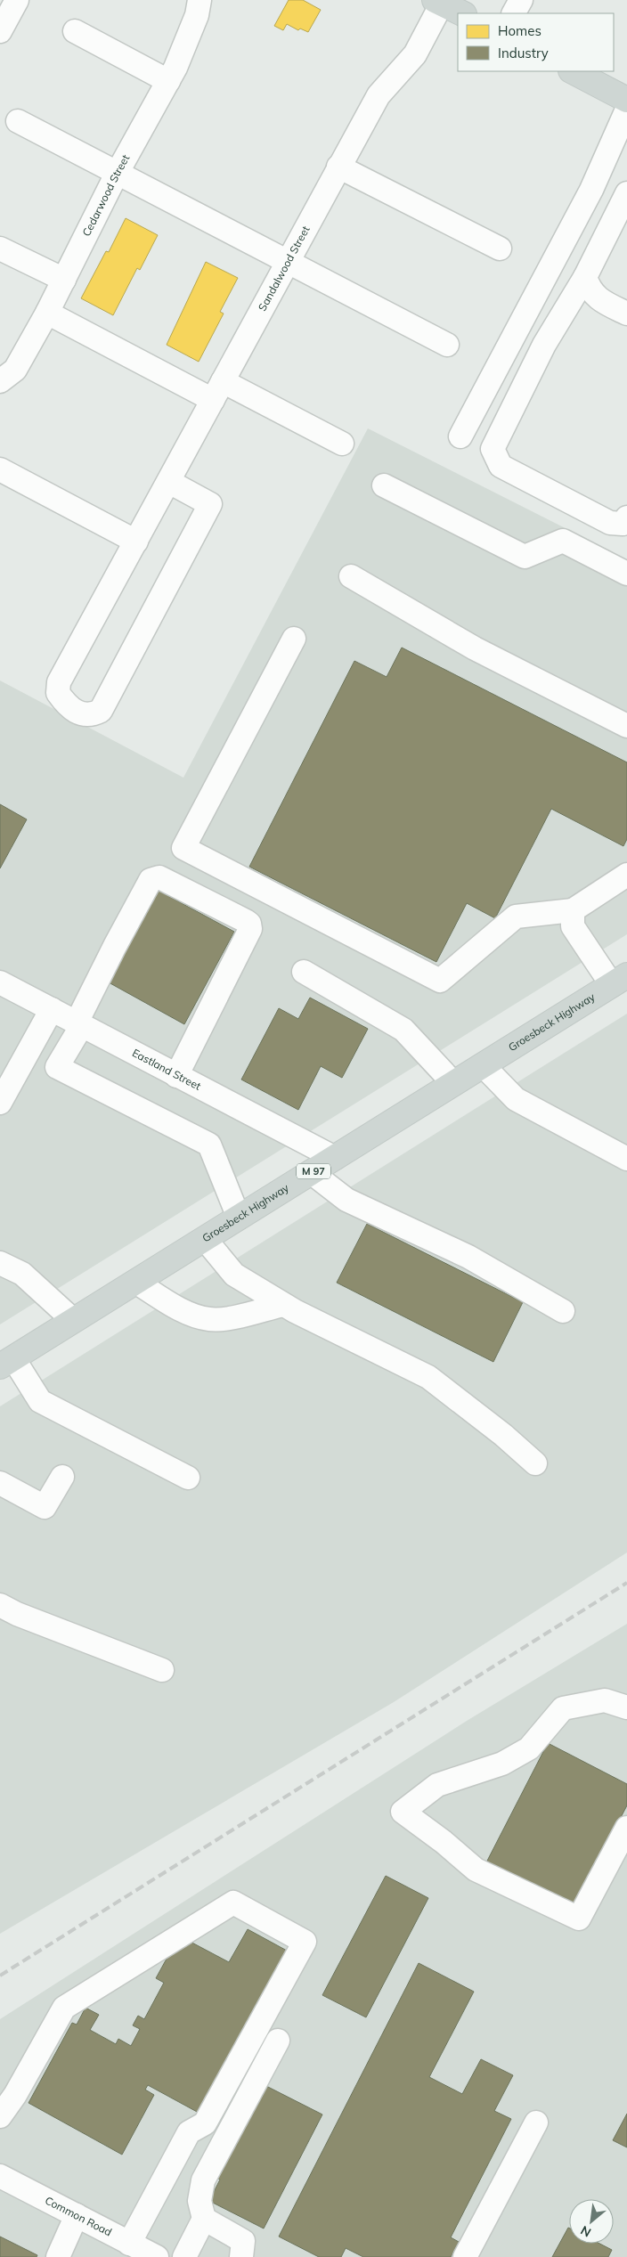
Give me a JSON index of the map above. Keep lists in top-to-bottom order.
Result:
{
  "streets": {
    "main road": ["Groesbeck Highway", "M 97"],
    "street": [
      "Cedarwood Street",
      "Sandalwood Street",
      "Eastland Street",
      "Common Road"
    ]
  },
  "crossings": [
    ["Groesbeck Highway", "Eastland Street"]
  ],
  "legend": ["Homes", "Industry"],
  "north": "bottom left"
}
